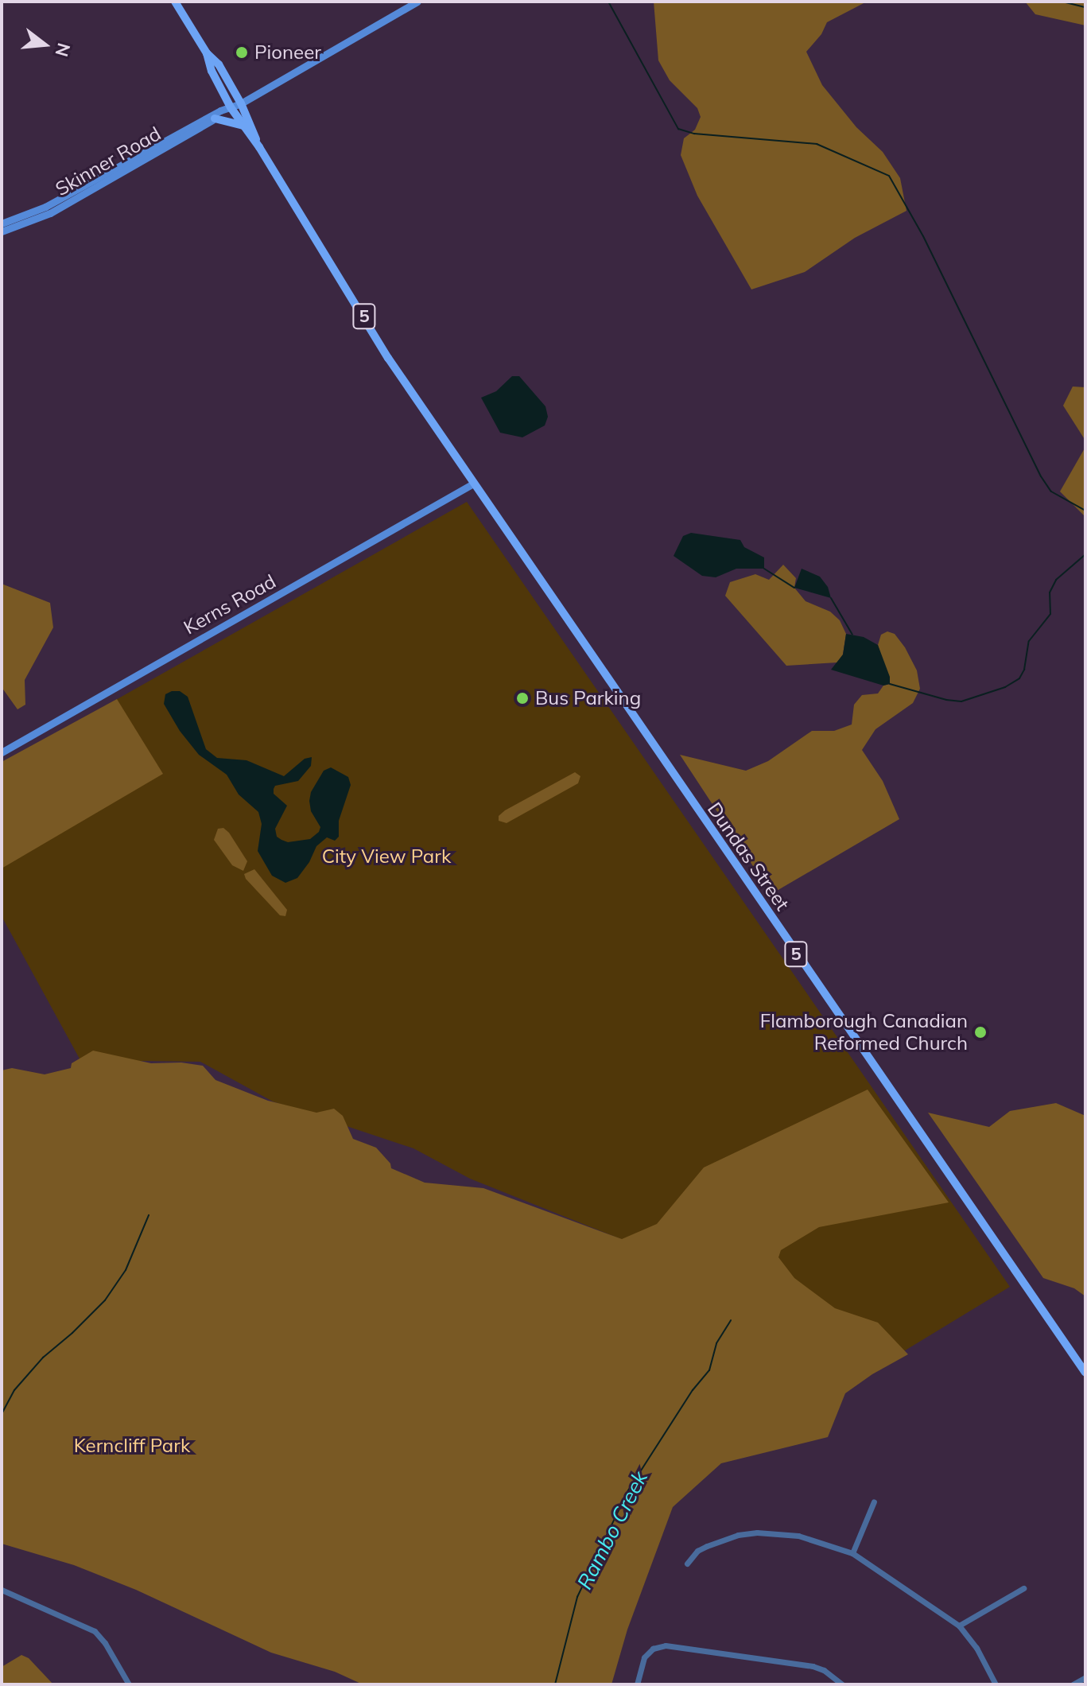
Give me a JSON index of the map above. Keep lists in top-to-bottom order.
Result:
{
  "streets": {
    "main road": ["5", "Dundas Street"],
    "street": ["Skinner Road", "Kerns Road"]
  },
  "crossings": [
    ["Skinner Road", "5"],
    ["5", "Kerns Road"],
    ["5", "Dundas Street"],
    ["Kerns Road", "Dundas Street"]
  ],
  "water": ["Rambo Creek"],
  "parks": ["City View Park", "Kerncliff Park"],
  "places": ["Pioneer", "Bus Parking", "Flamborough Canadian Reformed Church"],
  "north": "right"
}
